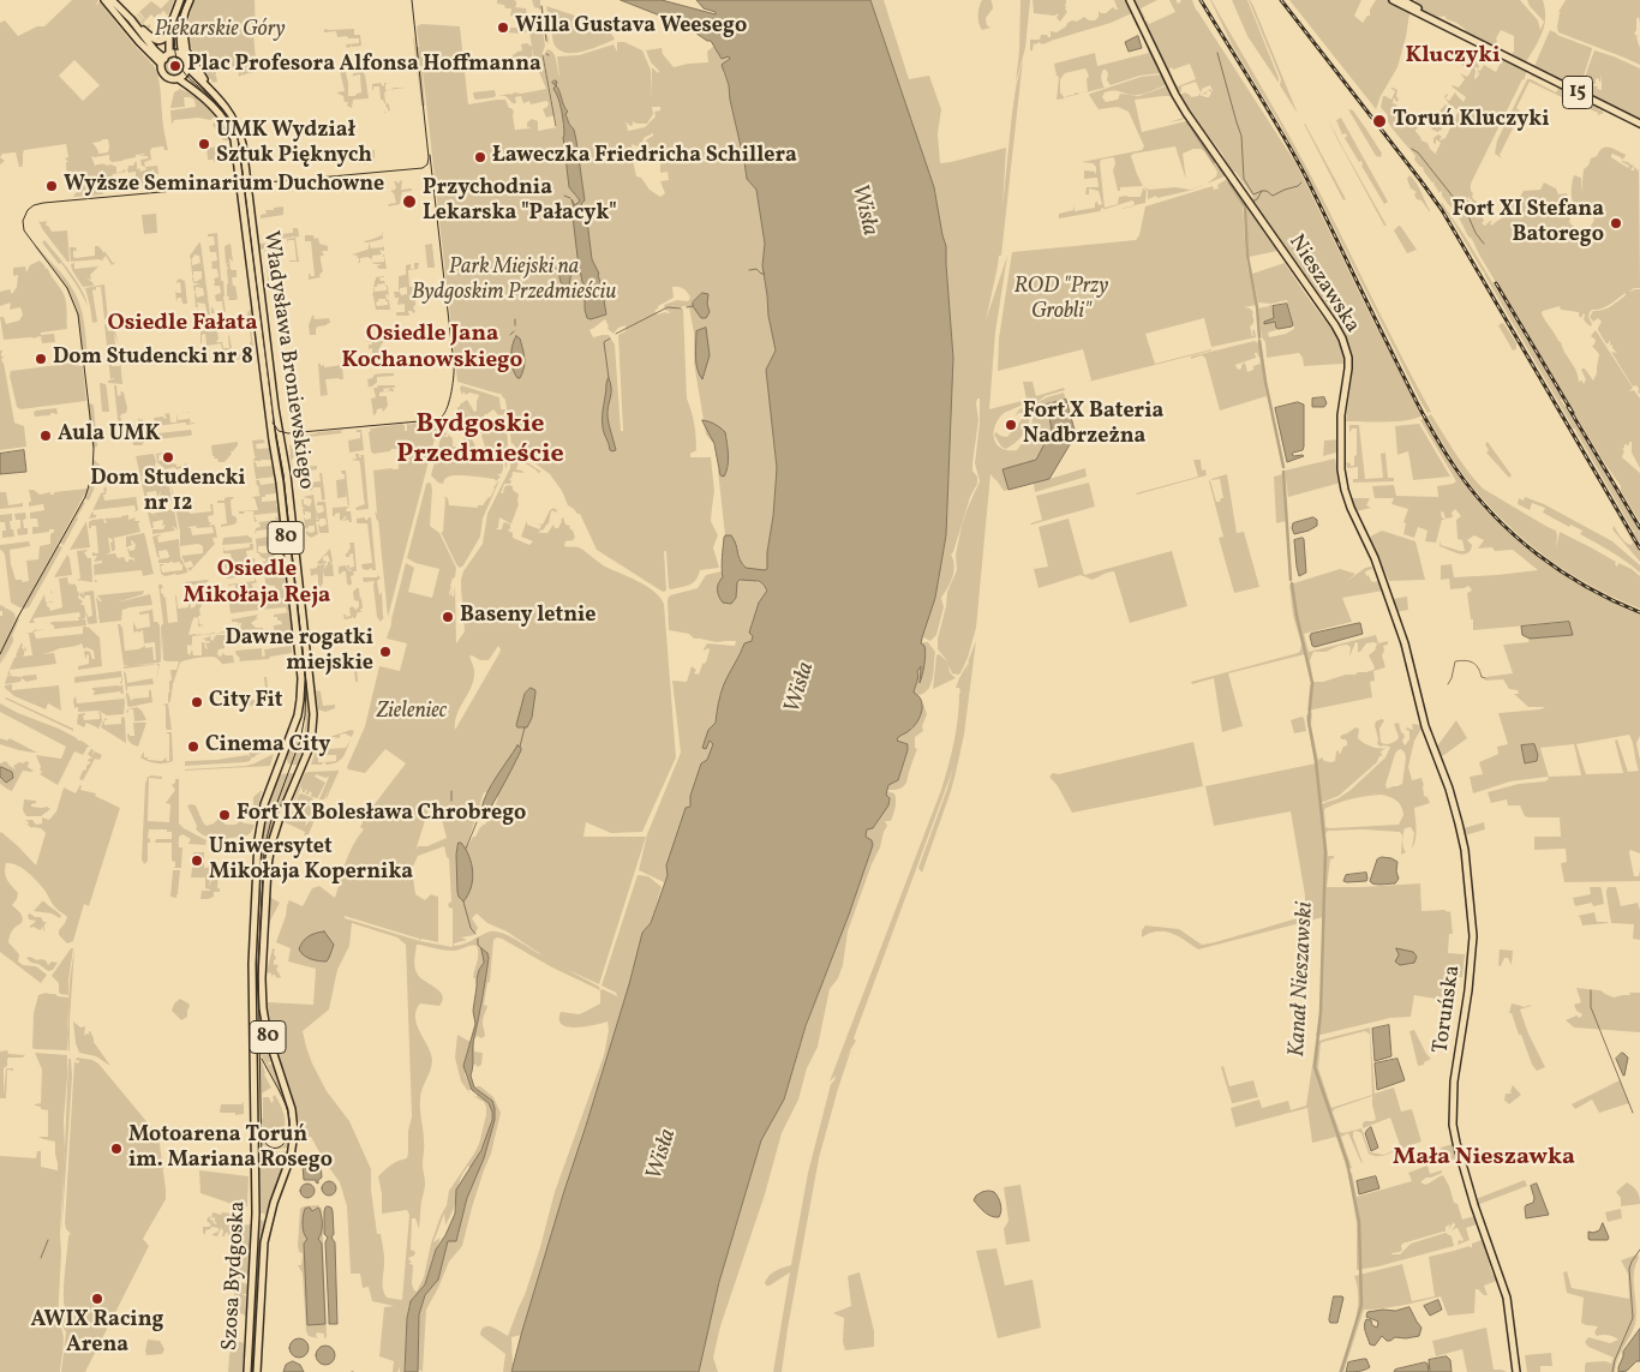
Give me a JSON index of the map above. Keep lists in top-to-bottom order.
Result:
{
  "streets": {
    "main road": [
      "15",
      "Nieszawska",
      "Władysława Broniewskiego",
      "80",
      "Toruńska",
      "Szosa Bydgoska"
    ]
  },
  "crossings": [
    ["Nieszawska", "Toruńska"],
    ["Władysława Broniewskiego", "80"],
    ["Władysława Broniewskiego", "Szosa Bydgoska"]
  ],
  "districts": [
    "Kluczyki",
    "Osiedle Fałata",
    "Osiedle Jana Kochanowskiego",
    "Bydgoskie Przedmieście",
    "Osiedle Mikołaja Reja",
    "Mała Nieszawka"
  ],
  "water": ["Wisła", "Kanał Nieszawski"],
  "parks": [
    "Piekarskie Góry",
    "Park Miejski na Bydgoskim Przedmieściu",
    "ROD \"Przy Grobli\"",
    "Zieleniec"
  ],
  "places": [
    "Willa Gustava Weesego",
    "Plac Profesora Alfonsa Hoffmanna",
    "Toruń Kluczyki",
    "UMK Wydział Sztuk Pięknych",
    "Ławeczka Friedricha Schillera",
    "Wyższe Seminarium Duchowne",
    "Przychodnia Lekarska \"Pałacyk\"",
    "Fort XI Stefana Batorego",
    "Dom Studencki nr 8",
    "Fort X Bateria Nadbrzeżna",
    "Aula UMK",
    "Dom Studencki nr 12",
    "Baseny letnie",
    "Dawne rogatki miejskie",
    "City Fit",
    "Cinema City",
    "Fort IX Bolesława Chrobrego",
    "Uniwersytet Mikołaja Kopernika",
    "Motoarena Toruń im. Mariana Rosego",
    "AWIX Racing Arena"
  ]
}
